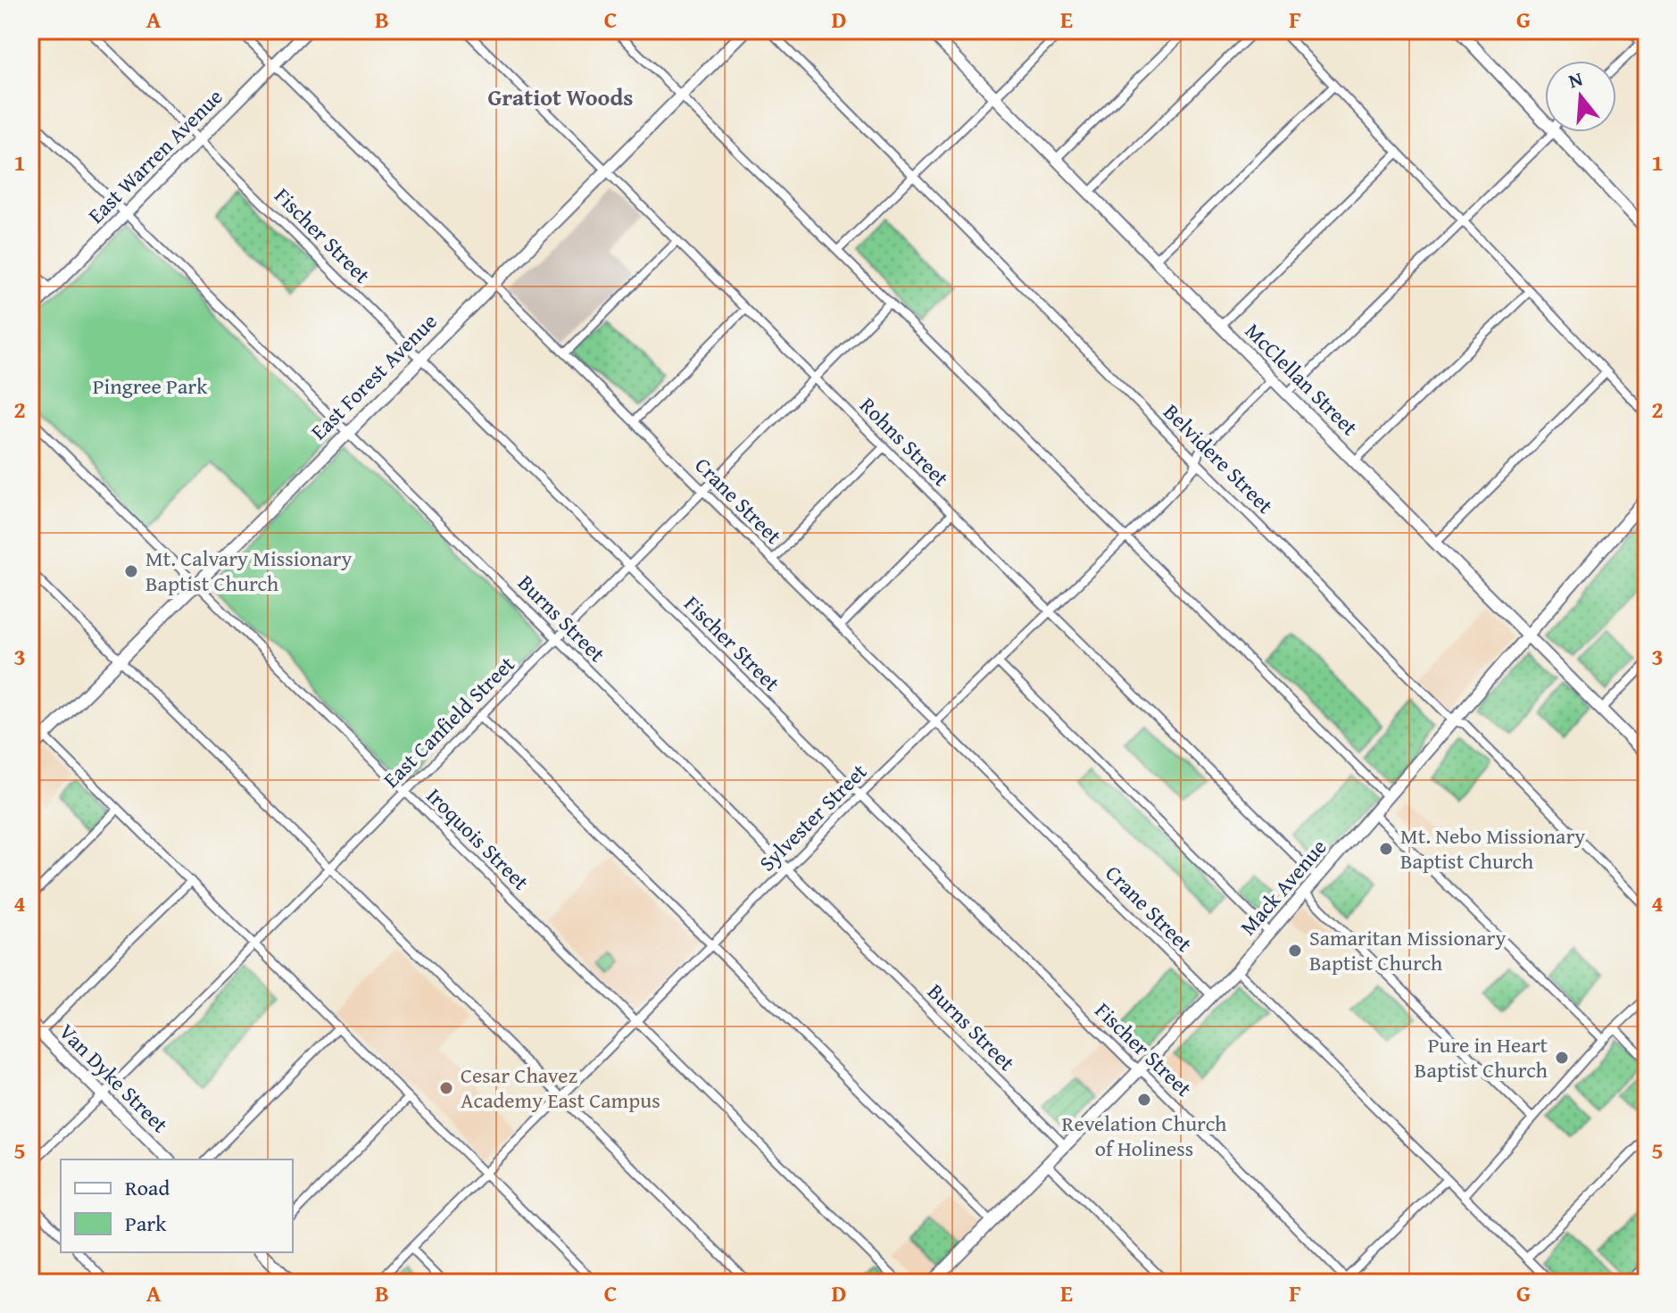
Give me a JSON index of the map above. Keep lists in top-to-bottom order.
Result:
{
  "streets": {
    "main road": [
      "East Warren Avenue",
      "East Forest Avenue",
      "McClellan Street",
      "Mack Avenue",
      "Van Dyke Street"
    ],
    "street": [
      "Fischer Street",
      "Rohns Street",
      "Belvidere Street",
      "Crane Street",
      "Burns Street",
      "East Canfield Street",
      "Sylvester Street",
      "Iroquois Street"
    ]
  },
  "crossings": [
    ["East Warren Avenue", "Fischer Street"],
    ["East Warren Avenue", "Crane Street"],
    ["East Warren Avenue", "Burns Street"],
    ["Fischer Street", "East Forest Avenue"],
    ["Fischer Street", "East Canfield Street"],
    ["Fischer Street", "Sylvester Street"],
    ["Fischer Street", "Mack Avenue"],
    ["East Forest Avenue", "Rohns Street"],
    ["East Forest Avenue", "Crane Street"],
    ["East Forest Avenue", "Burns Street"],
    ["East Forest Avenue", "Iroquois Street"],
    ["McClellan Street", "Sylvester Street"],
    ["McClellan Street", "Mack Avenue"],
    ["Rohns Street", "East Canfield Street"],
    ["Rohns Street", "Sylvester Street"],
    ["Rohns Street", "Mack Avenue"],
    ["Belvidere Street", "Sylvester Street"],
    ["Belvidere Street", "Mack Avenue"],
    ["Crane Street", "East Canfield Street"],
    ["Crane Street", "Sylvester Street"],
    ["Crane Street", "Mack Avenue"],
    ["Burns Street", "East Canfield Street"],
    ["Burns Street", "Sylvester Street"],
    ["Burns Street", "Mack Avenue"],
    ["East Canfield Street", "Iroquois Street"],
    ["East Canfield Street", "Van Dyke Street"],
    ["Sylvester Street", "Iroquois Street"]
  ],
  "districts": ["Gratiot Woods"],
  "parks": ["Pingree Park"],
  "places": [
    "Mt. Calvary Missionary Baptist Church",
    "Mt. Nebo Missionary Baptist Church",
    "Samaritan Missionary Baptist Church",
    "Pure in Heart Baptist Church",
    "Cesar Chavez Academy East Campus",
    "Revelation Church of Holiness"
  ],
  "legend": ["Road", "Park"],
  "north": "top",
  "grid": {
    "columns": [
      "A",
      "B",
      "C",
      "D",
      "E",
      "F",
      "G"
    ],
    "rows": [
      "1",
      "2",
      "3",
      "4",
      "5"
    ]
  }
}
